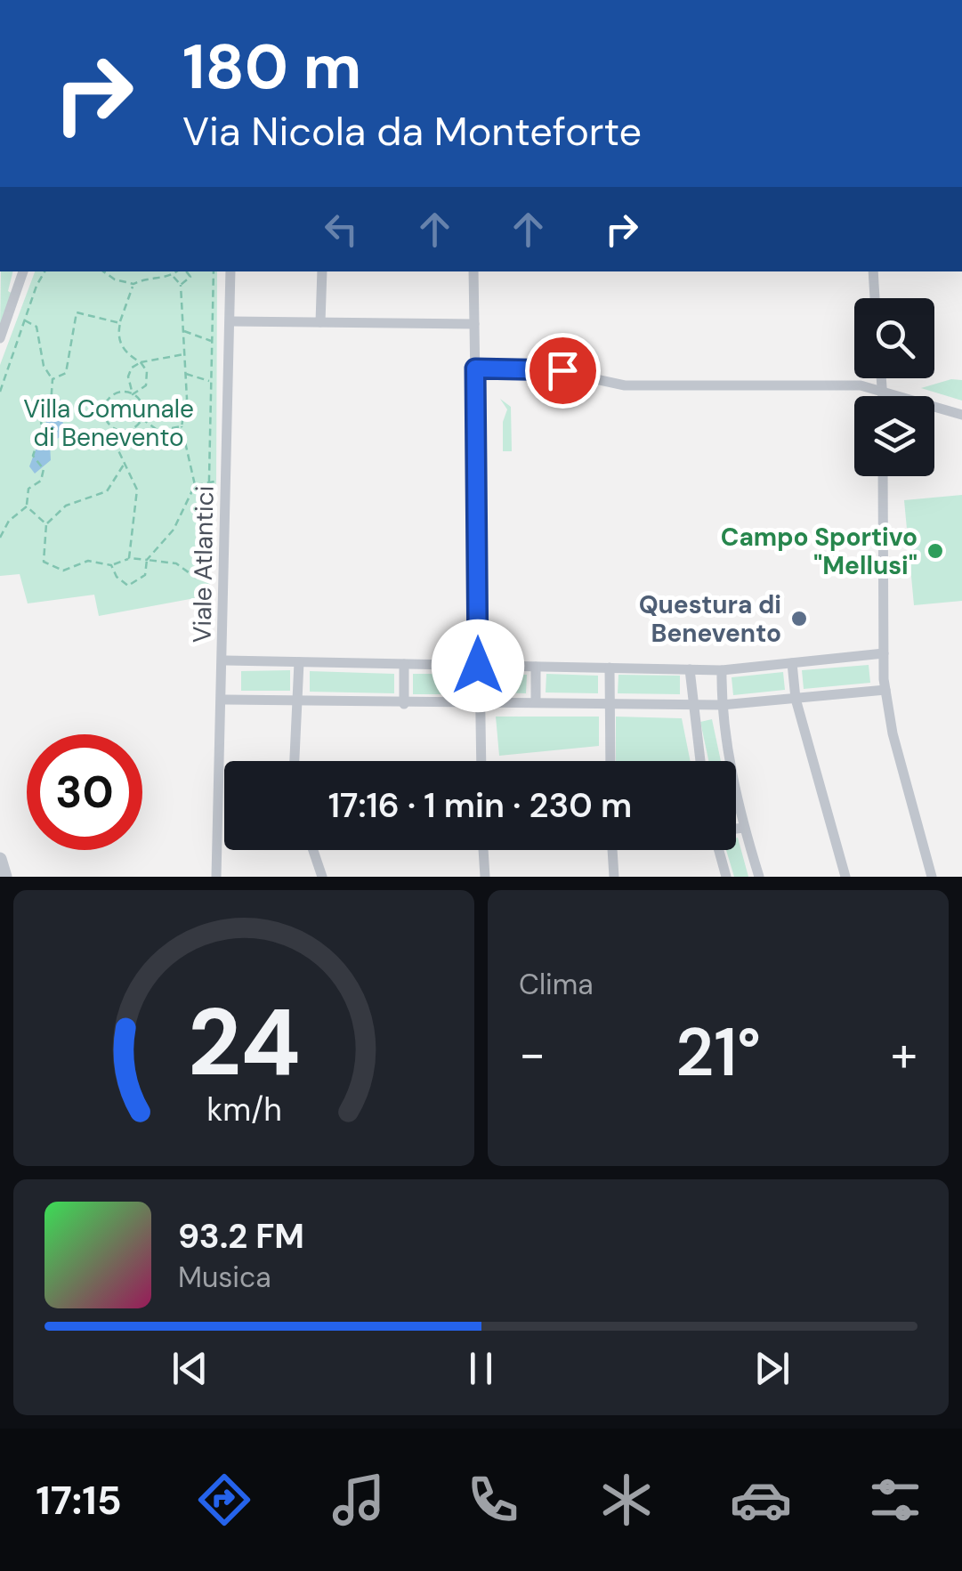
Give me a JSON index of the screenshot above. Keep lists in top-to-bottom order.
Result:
{
  "streets": {
    "street": ["Viale Atlantici"]
  },
  "parks": ["Villa Comunale di Benevento"],
  "places": ["Campo Sportivo \"Mellusi\"", "Questura di Benevento"],
  "page": {
    "turn": ["180 m", "Via Nicola da Monteforte"],
    "limit": "30",
    "trip": "17:16 · 1 min · 230 m",
    "tile": "Clima",
    "heat": ["−", "21°", "+"],
    "song": ["93.2 FM", "Musica"],
    "tabs": "17:15",
    "gauge": ["24", "km/h"]
  }
}
